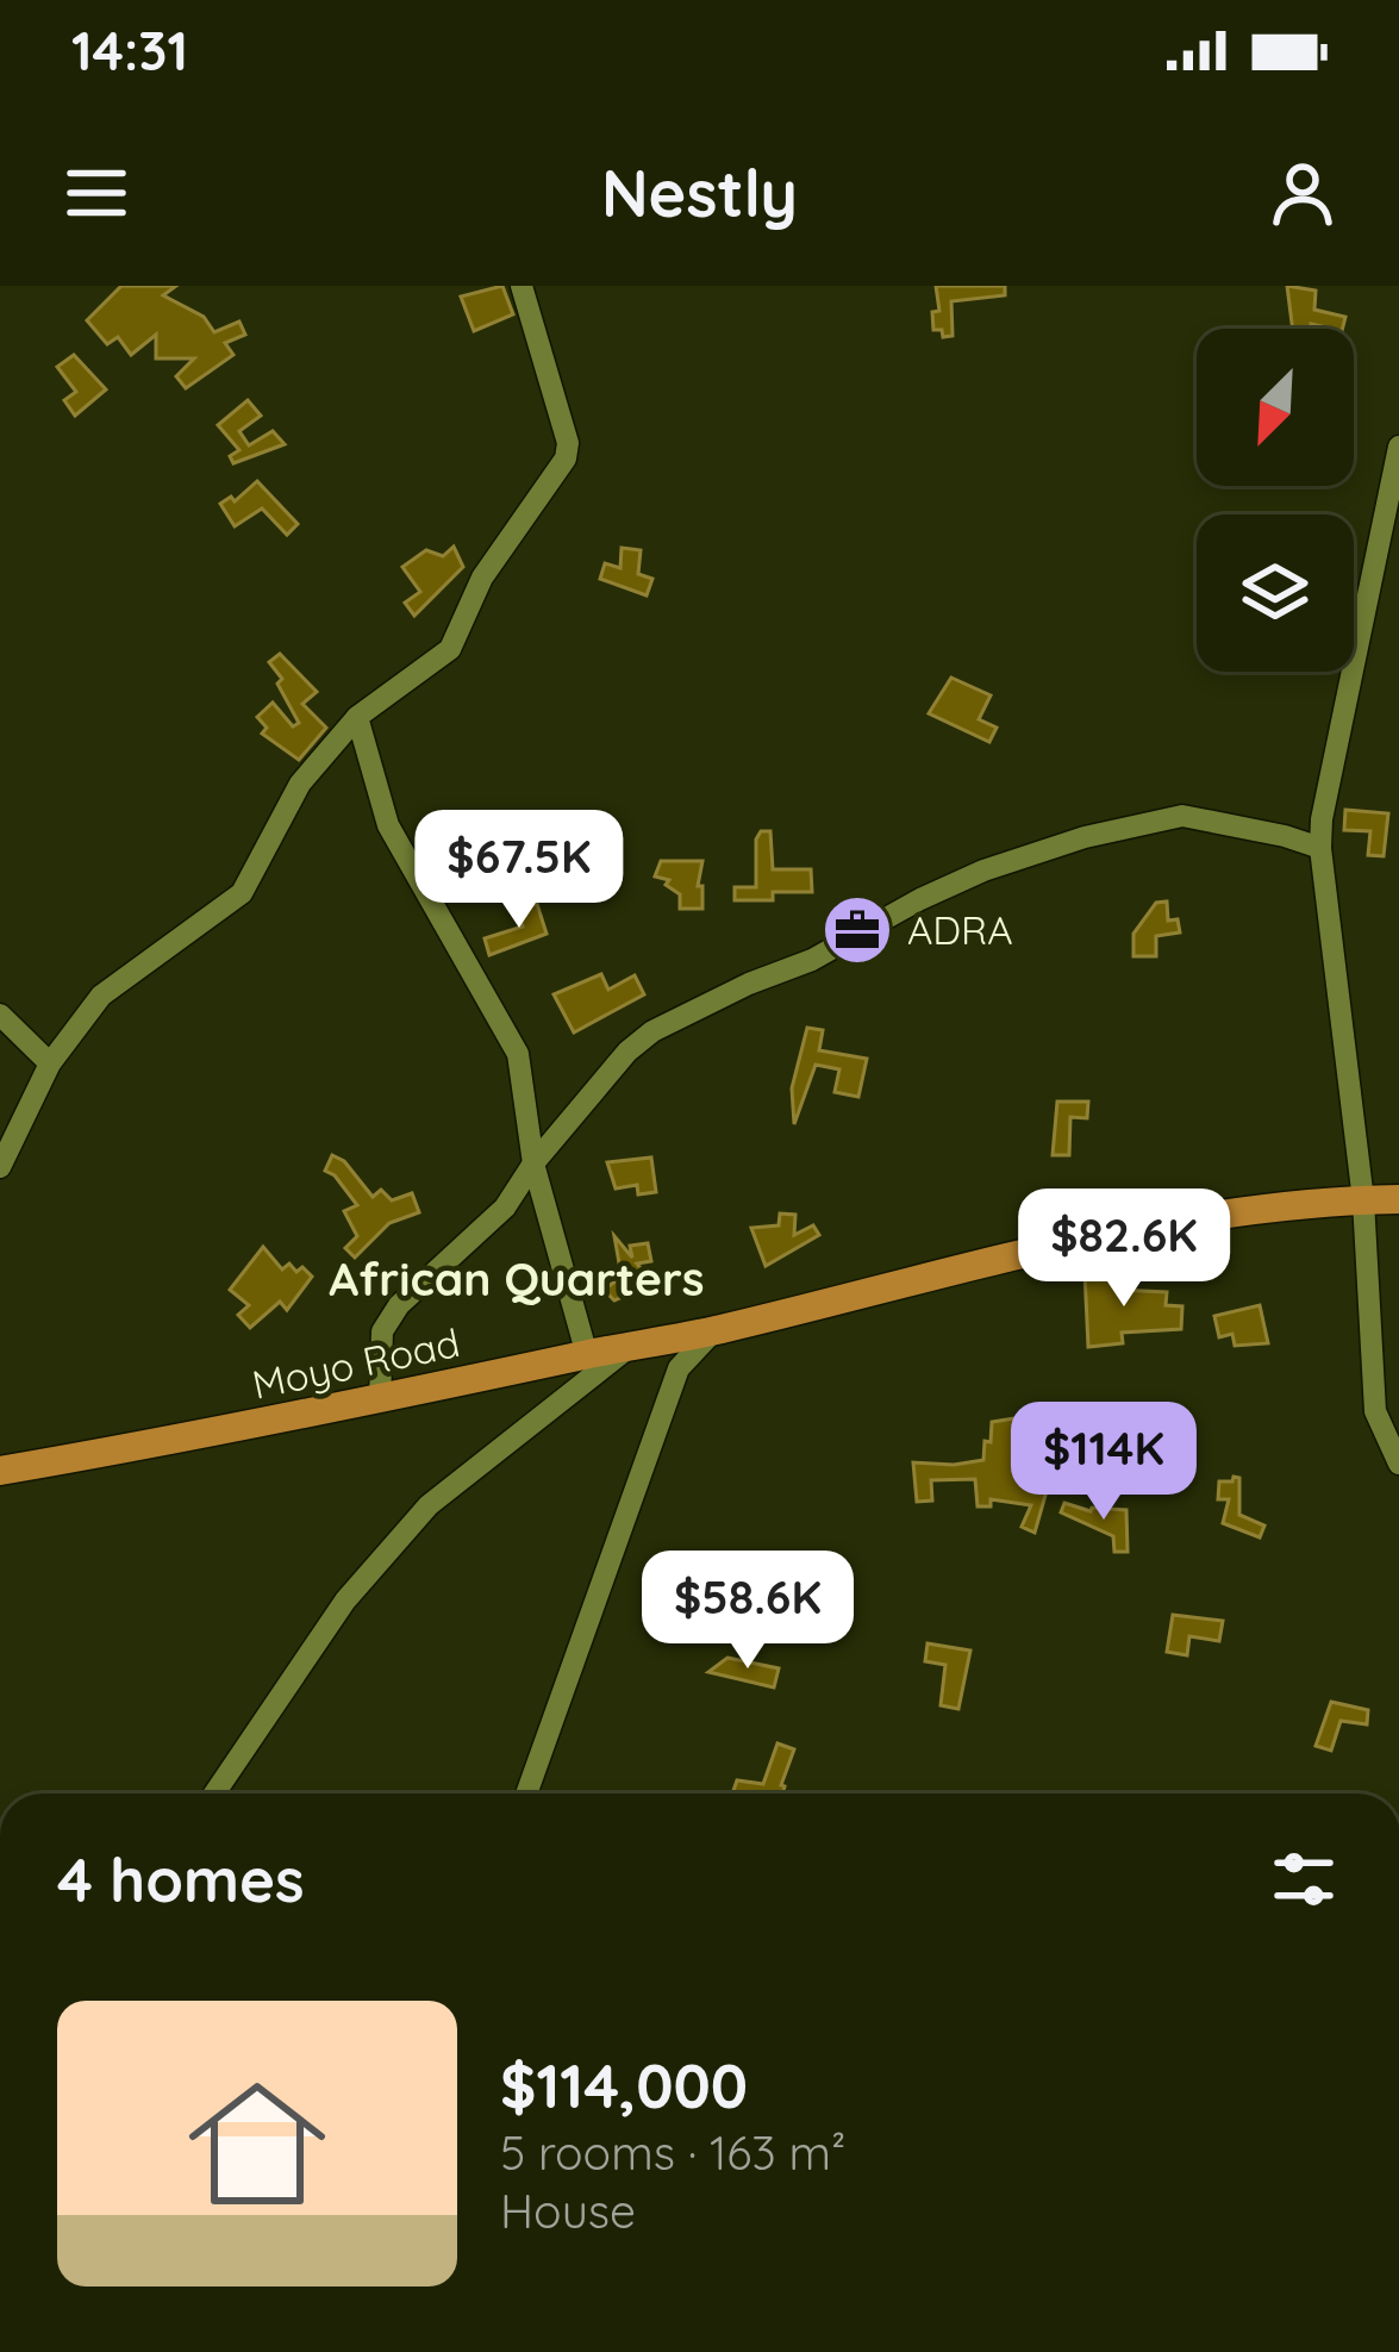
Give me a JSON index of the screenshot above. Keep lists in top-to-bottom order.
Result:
{
  "streets": {
    "main road": ["Moyo Road"]
  },
  "districts": ["African Quarters"],
  "places": {
    "office": ["ADRA"]
  },
  "north": "bottom left",
  "page": {
    "status": "14:31",
    "header": "Nestly",
    "price": [
      "$67.5K",
      "$82.6K",
      "$114K",
      "$58.6K"
    ],
    "heading": "4 homes",
    "list": [
      {
        "name": "$114,000",
        "note": "5 rooms · 163 m² · House"
      }
    ]
  }
}
